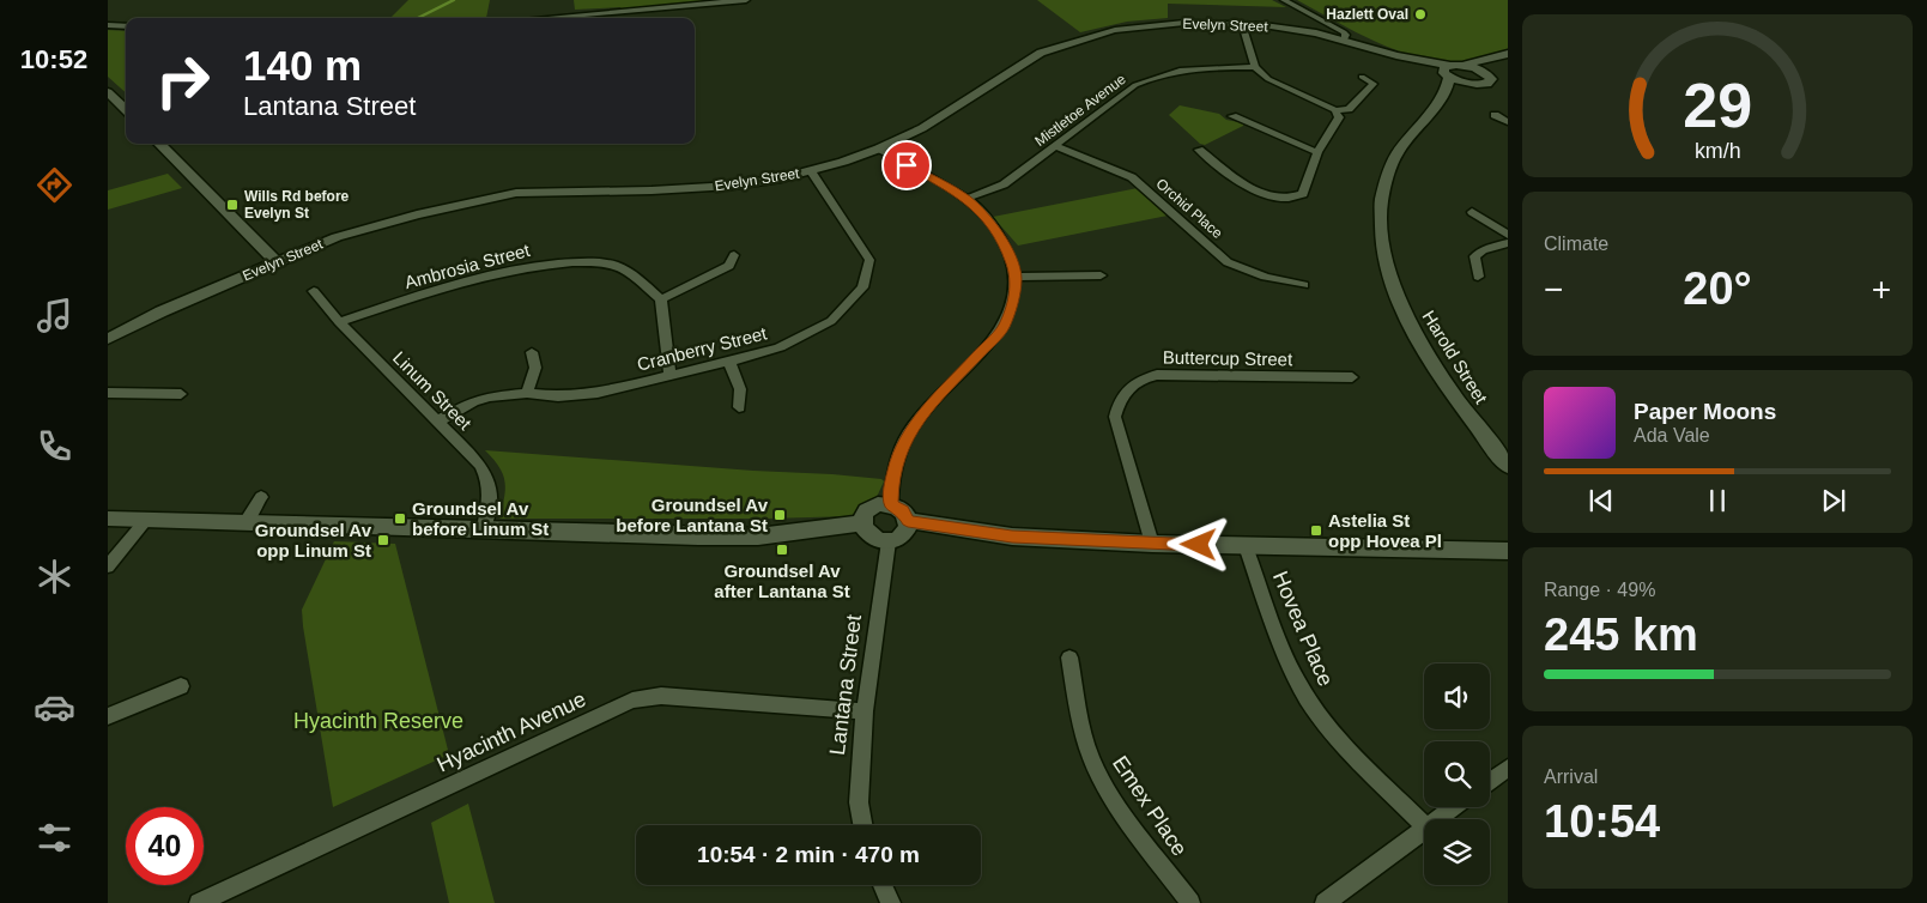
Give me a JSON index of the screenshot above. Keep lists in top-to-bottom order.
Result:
{
  "streets": {
    "street": [
      "Evelyn Street",
      "Mistletoe Avenue",
      "Orchid Place",
      "Ambrosia Street",
      "Cranberry Street",
      "Harold Street",
      "Buttercup Street",
      "Linum Street",
      "Hovea Place",
      "Lantana Street",
      "Hyacinth Avenue",
      "Emex Place"
    ]
  },
  "crossings": [
    ["Evelyn Street", "Cranberry Street"],
    ["Evelyn Street", "Harold Street"],
    ["Mistletoe Avenue", "Orchid Place"],
    ["Ambrosia Street", "Linum Street"],
    ["Cranberry Street", "Linum Street"],
    ["Lantana Street", "Hyacinth Avenue"]
  ],
  "parks": ["Hyacinth Reserve"],
  "places": {
    "other": ["Hazlett Oval"],
    "transit": [
      "Wills Rd before Evelyn St",
      "Groundsel Av before Lantana St",
      "Groundsel Av before Linum St",
      "Astelia St opp Hovea Pl",
      "Groundsel Av opp Linum St",
      "Groundsel Av after Lantana St"
    ]
  },
  "page": {
    "tabs": "10:52",
    "turn": ["140 m", "Lantana Street"],
    "tile": [
      "Climate",
      ["Range · 49%", "245 km"],
      ["Arrival", "10:54"]
    ],
    "heat": ["−", "20°", "+"],
    "song": ["Paper Moons", "Ada Vale"],
    "limit": "40",
    "trip": "10:54 · 2 min · 470 m",
    "gauge": ["29", "km/h"]
  }
}
